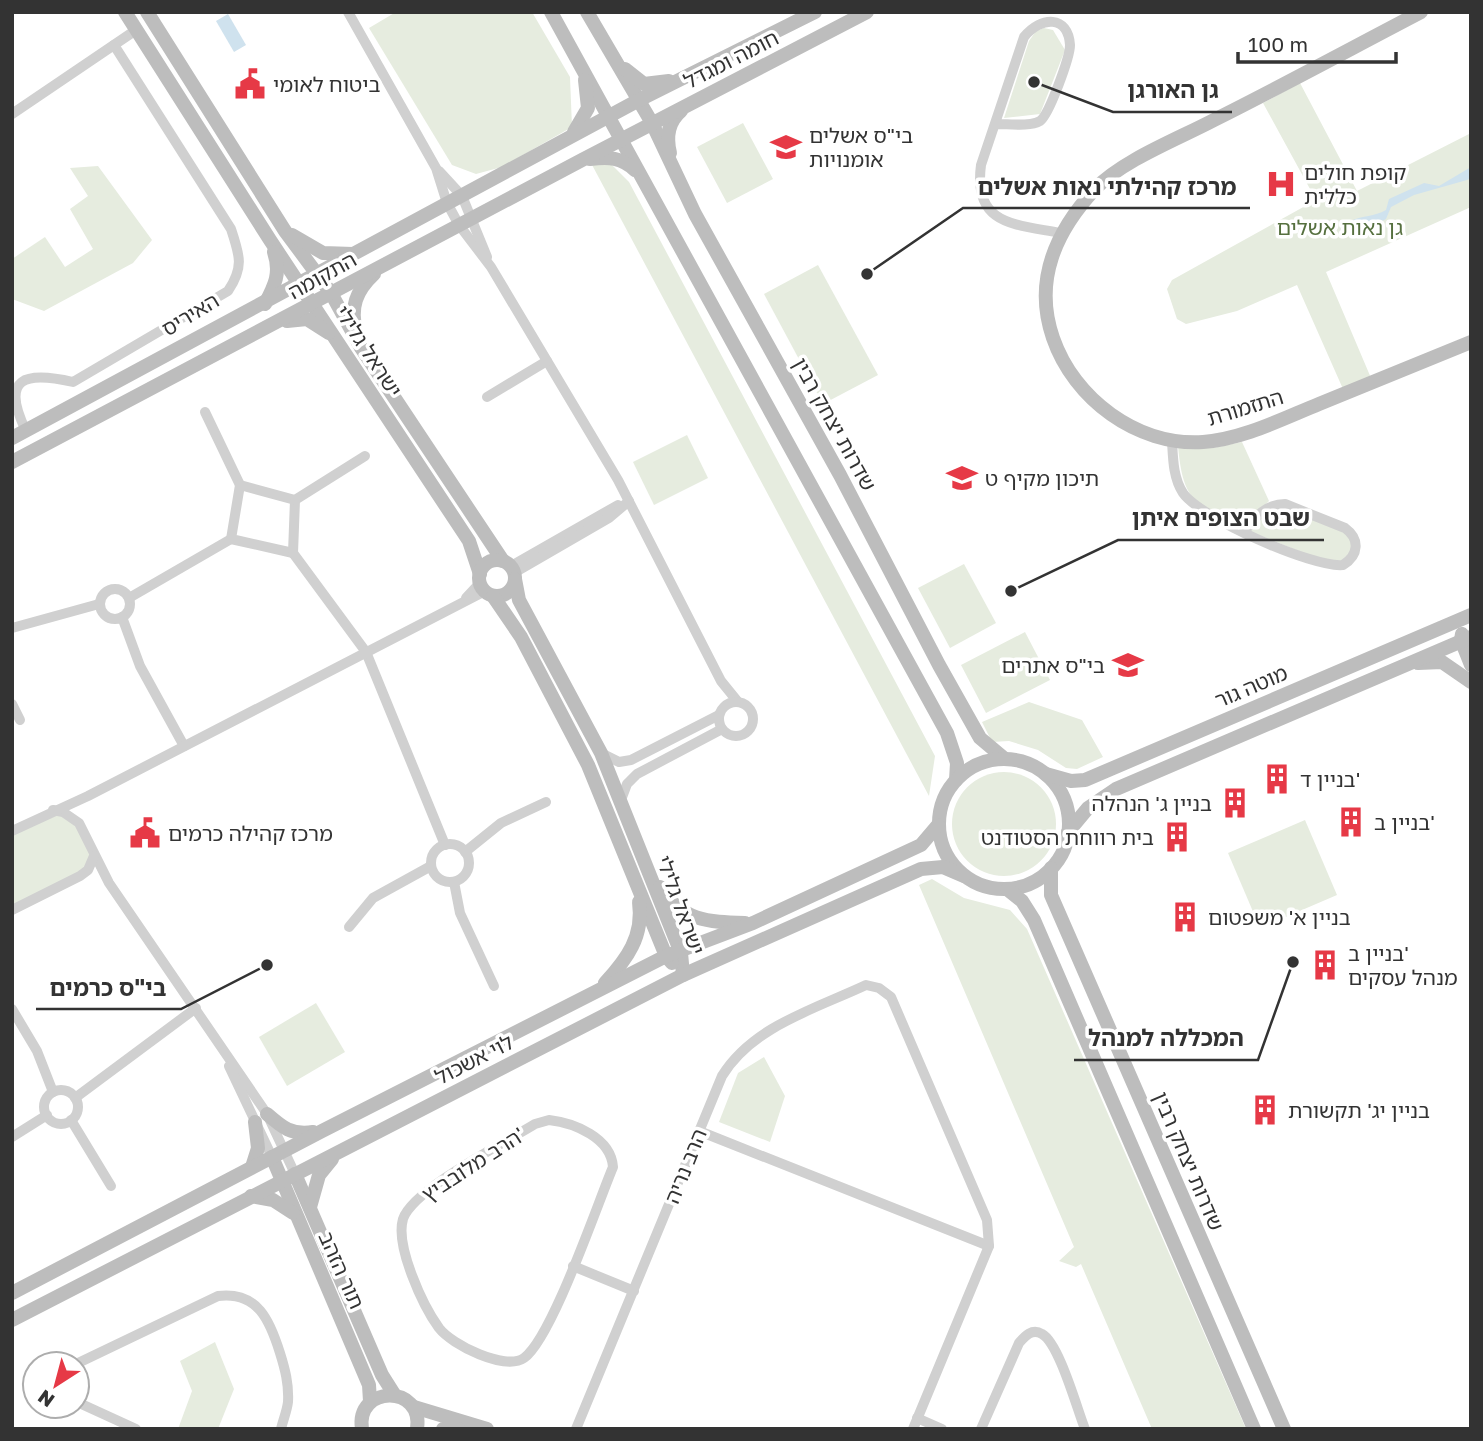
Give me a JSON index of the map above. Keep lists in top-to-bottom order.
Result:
{
  "streets": {
    "main road": [
      "חומה ומגדל",
      "התקומה",
      "ישראל גלילי",
      "התזמורת",
      "שדרות יצחק רבין",
      "מוטה גור",
      "לוי אשכול",
      "תור הזהב"
    ],
    "street": ["האיריס", "הרב מלובביץ'", "הרב נריה"]
  },
  "crossings": [
    ["חומה ומגדל", "התקומה"],
    ["חומה ומגדל", "שדרות יצחק רבין"],
    ["התקומה", "האיריס"],
    ["התקומה", "ישראל גלילי"],
    ["התקומה", "שדרות יצחק רבין"],
    ["ישראל גלילי", "לוי אשכול"],
    ["שדרות יצחק רבין", "מוטה גור"],
    ["שדרות יצחק רבין", "לוי אשכול"],
    ["מוטה גור", "לוי אשכול"],
    ["לוי אשכול", "תור הזהב"]
  ],
  "parks": ["גן נאות אשלים"],
  "places": {
    "other": [
      "גן האורגן",
      "מרכז קהילתי נאות אשלים",
      "שבט הצופים איתן",
      "המכללה למנהל",
      "בי\"ס כרמים"
    ],
    "public building": ["ביטוח לאומי", "מרכז קהילה כרמים"],
    "school or university": ["בי\"ס אשלים אומנויות", "תיכון מקיף ט", "בי\"ס אתרים"],
    "hospital": ["קופת חולים כללית"],
    "building": [
      "בניין ד'",
      "בניין ג' הנהלה",
      "בניין ב'",
      "בית רווחת הסטודנט",
      "בניין א' משפטום",
      "בניין ב' מנהל עסקים",
      "בניין יג' תקשורת"
    ]
  },
  "scale_bar": "100 m",
  "north": "bottom left"
}
